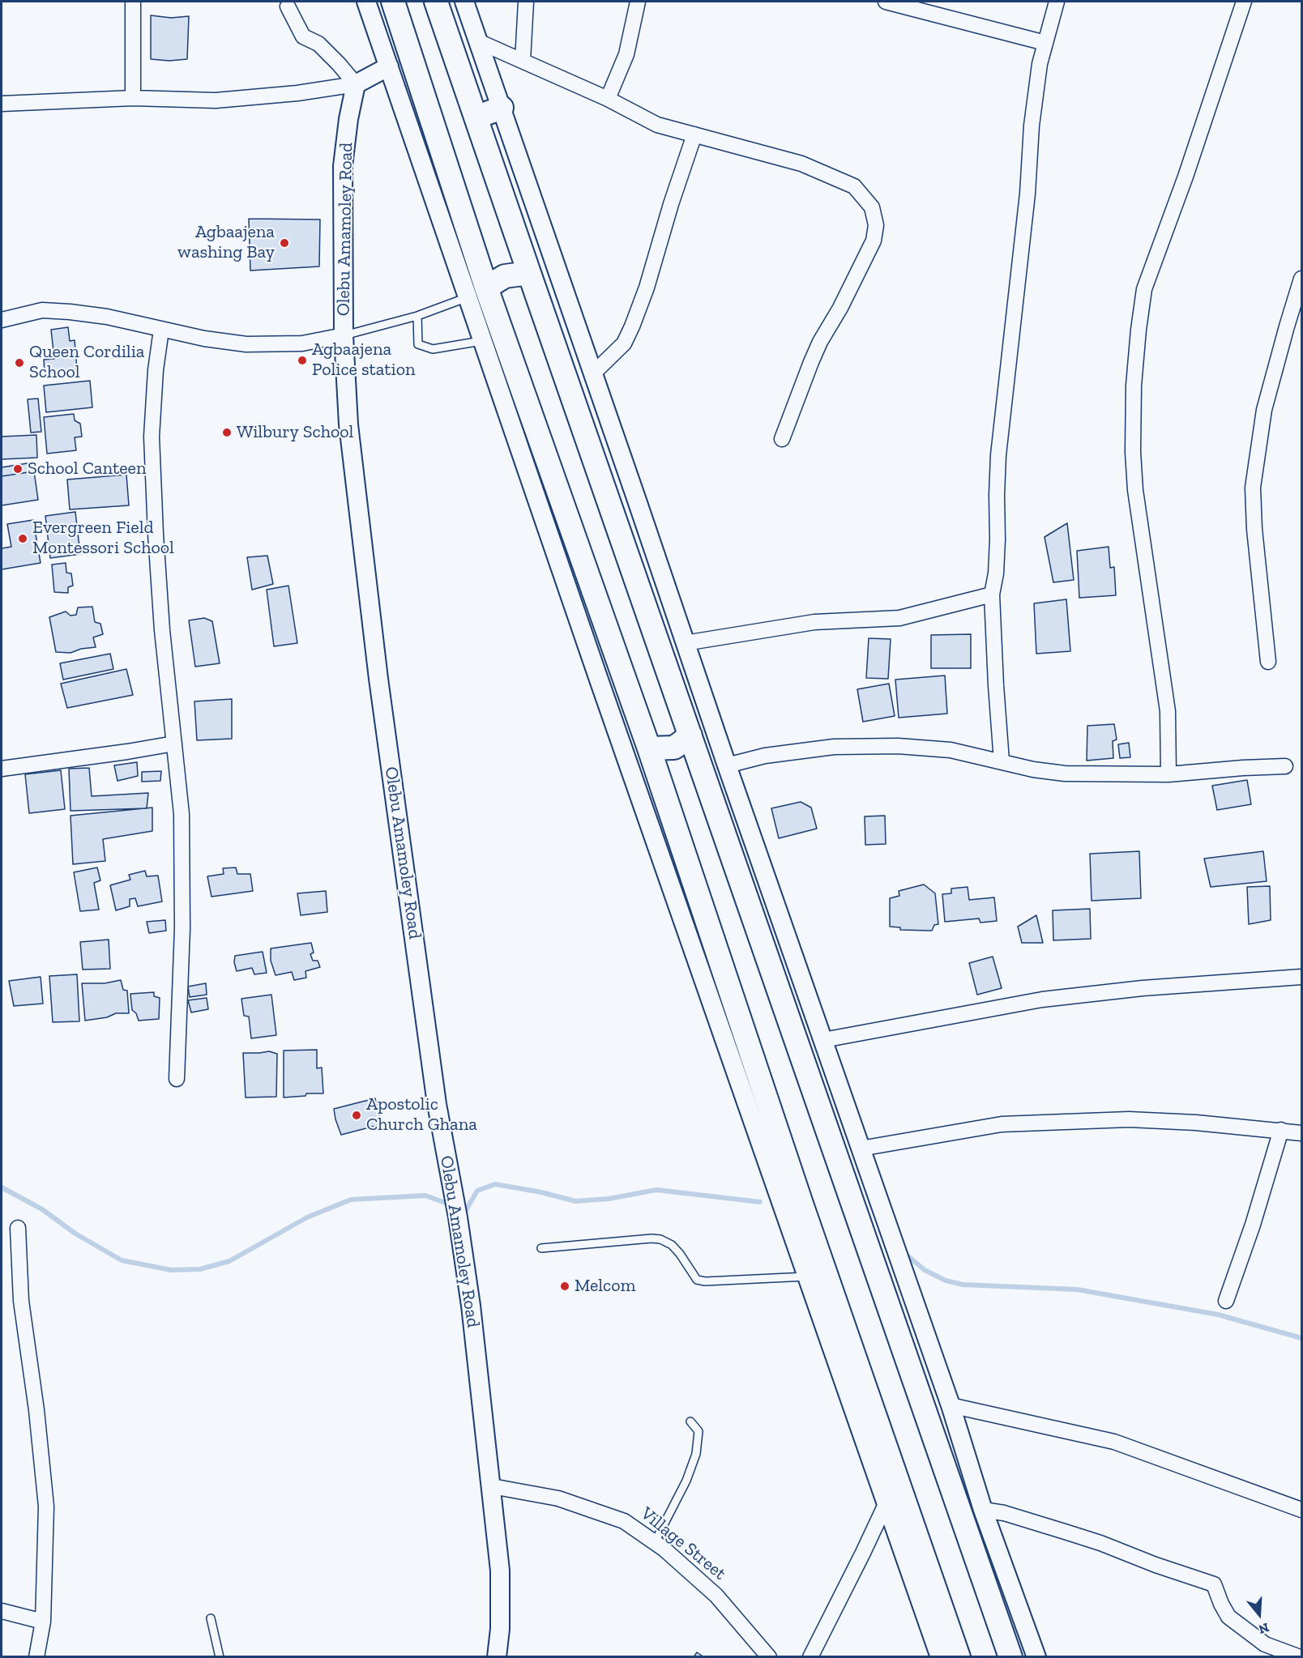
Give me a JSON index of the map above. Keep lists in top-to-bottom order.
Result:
{
  "streets": {
    "street": ["Olebu Amamoley Road", "Village Street"]
  },
  "crossings": [
    ["Olebu Amamoley Road", "Village Street"]
  ],
  "places": [
    "Agbaajena washing Bay",
    "Agbaajena Police station",
    "Queen Cordilia School",
    "Wilbury School",
    "School Canteen",
    "Evergreen Field Montessori School",
    "Apostolic Church Ghana",
    "Melcom"
  ],
  "north": "bottom"
}
